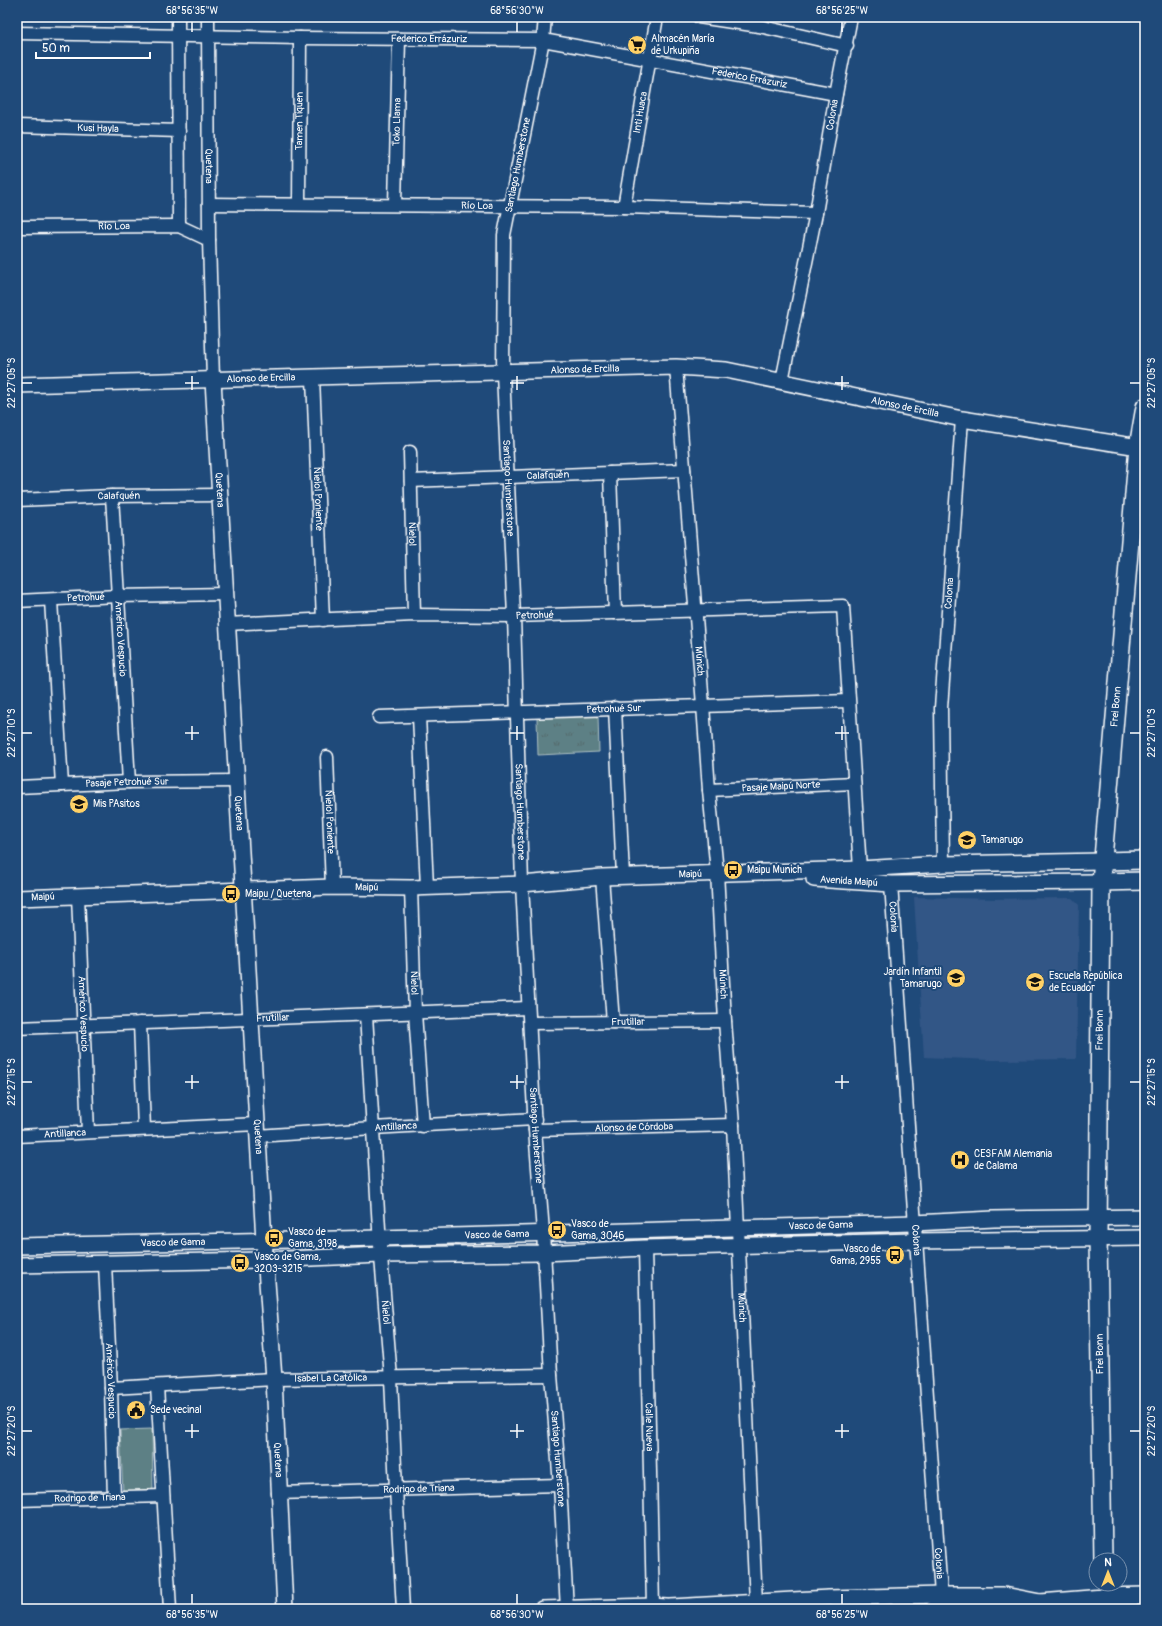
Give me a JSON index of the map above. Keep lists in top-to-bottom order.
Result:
{
  "streets": {
    "main road": ["Frei Bonn", "Avenida Maipú"],
    "street": [
      "Federico Errázuriz",
      "Inti Huaca",
      "Colonia",
      "Tamen Tiquen",
      "Toko Llama",
      "Kusi Hayla",
      "Santiago Humberstone",
      "Quetena",
      "Río Loa",
      "Alonso de Ercilla",
      "Calafquén",
      "Ñielol Poniente",
      "Ñielol",
      "Petrohué",
      "Américo Vespucio",
      "Múnich",
      "Petrohué Sur",
      "Pasaje Petrohué Sur",
      "Pasaje Maipú Norte",
      "Maipú",
      "Frutillar",
      "Antillanca",
      "Alonso de Córdoba",
      "Vasco de Gama",
      "Isabel La Católica",
      "Calle Nueva",
      "Rodrigo de Triana"
    ]
  },
  "crossings": [
    ["Federico Errázuriz", "Inti Huaca"],
    ["Federico Errázuriz", "Colonia"],
    ["Federico Errázuriz", "Tamen Tiquen"],
    ["Federico Errázuriz", "Toko Llama"],
    ["Federico Errázuriz", "Santiago Humberstone"],
    ["Federico Errázuriz", "Quetena"],
    ["Inti Huaca", "Río Loa"],
    ["Colonia", "Río Loa"],
    ["Colonia", "Alonso de Ercilla"],
    ["Colonia", "Avenida Maipú"],
    ["Colonia", "Vasco de Gama"],
    ["Tamen Tiquen", "Río Loa"],
    ["Toko Llama", "Río Loa"],
    ["Santiago Humberstone", "Río Loa"],
    ["Santiago Humberstone", "Alonso de Ercilla"],
    ["Santiago Humberstone", "Calafquén"],
    ["Santiago Humberstone", "Petrohué"],
    ["Santiago Humberstone", "Petrohué Sur"],
    ["Santiago Humberstone", "Maipú"],
    ["Santiago Humberstone", "Frutillar"],
    ["Santiago Humberstone", "Antillanca"],
    ["Santiago Humberstone", "Alonso de Córdoba"],
    ["Santiago Humberstone", "Vasco de Gama"],
    ["Santiago Humberstone", "Isabel La Católica"],
    ["Santiago Humberstone", "Rodrigo de Triana"],
    ["Quetena", "Río Loa"],
    ["Quetena", "Alonso de Ercilla"],
    ["Quetena", "Calafquén"],
    ["Quetena", "Petrohué"],
    ["Quetena", "Pasaje Petrohué Sur"],
    ["Quetena", "Maipú"],
    ["Quetena", "Frutillar"],
    ["Quetena", "Antillanca"],
    ["Quetena", "Vasco de Gama"],
    ["Quetena", "Isabel La Católica"],
    ["Quetena", "Rodrigo de Triana"],
    ["Alonso de Ercilla", "Ñielol Poniente"],
    ["Alonso de Ercilla", "Múnich"],
    ["Alonso de Ercilla", "Frei Bonn"],
    ["Calafquén", "Ñielol"],
    ["Calafquén", "Américo Vespucio"],
    ["Calafquén", "Múnich"],
    ["Ñielol Poniente", "Petrohué"],
    ["Ñielol Poniente", "Maipú"],
    ["Ñielol", "Petrohué"],
    ["Ñielol", "Maipú"],
    ["Ñielol", "Frutillar"],
    ["Ñielol", "Antillanca"],
    ["Ñielol", "Vasco de Gama"],
    ["Ñielol", "Isabel La Católica"],
    ["Ñielol", "Rodrigo de Triana"],
    ["Petrohué", "Américo Vespucio"],
    ["Petrohué", "Múnich"],
    ["Petrohué", "Petrohué Sur"],
    ["Américo Vespucio", "Pasaje Petrohué Sur"],
    ["Américo Vespucio", "Maipú"],
    ["Américo Vespucio", "Frutillar"],
    ["Américo Vespucio", "Antillanca"],
    ["Américo Vespucio", "Vasco de Gama"],
    ["Américo Vespucio", "Isabel La Católica"],
    ["Américo Vespucio", "Rodrigo de Triana"],
    ["Múnich", "Petrohué Sur"],
    ["Múnich", "Pasaje Maipú Norte"],
    ["Múnich", "Maipú"],
    ["Múnich", "Avenida Maipú"],
    ["Múnich", "Frutillar"],
    ["Múnich", "Alonso de Córdoba"],
    ["Múnich", "Vasco de Gama"],
    ["Frei Bonn", "Avenida Maipú"],
    ["Frei Bonn", "Vasco de Gama"],
    ["Maipú", "Avenida Maipú"],
    ["Antillanca", "Alonso de Córdoba"],
    ["Vasco de Gama", "Calle Nueva"]
  ],
  "places": {
    "supermarket": ["Almacén María de Urkupiña"],
    "school or university": [
      "Mis PAsitos",
      "Tamarugo",
      "Jardín Infantil Tamarugo",
      "Escuela República de Ecuador"
    ],
    "bus stop": [
      "Maipu Munich",
      "Maipu / Quetena",
      "Vasco de Gama, 3046",
      "Vasco de Gama, 3198",
      "Vasco de Gama, 2955",
      "Vasco de Gama, 3203-3215"
    ],
    "hospital": ["CESFAM Alemania de Calama"],
    "public building": ["Sede vecinal"]
  },
  "scale_bar": "50 m",
  "north": "top",
  "coordinates": [
    "68°56'35\"W",
    "68°56'30\"W",
    "68°56'25\"W",
    "22°27'05\"S",
    "22°27'10\"S",
    "22°27'15\"S",
    "22°27'20\"S"
  ]
}
